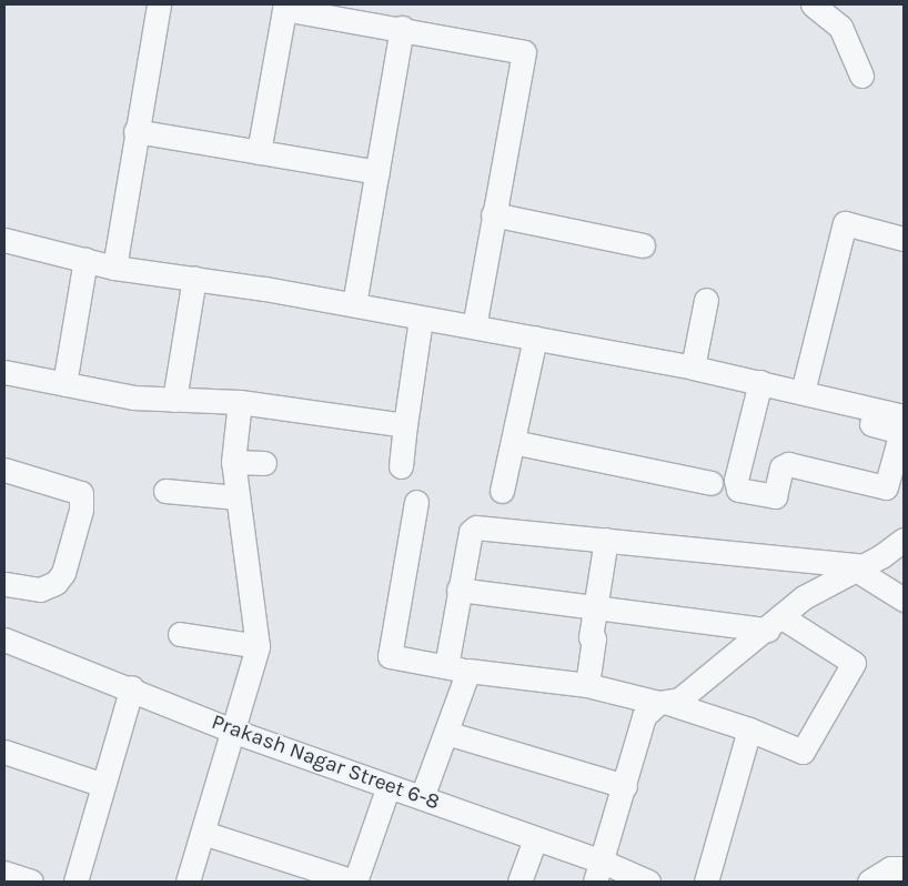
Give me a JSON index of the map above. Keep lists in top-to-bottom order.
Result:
{
  "streets": {
    "street": ["Prakash Nagar Street 6-8"]
  }
}
